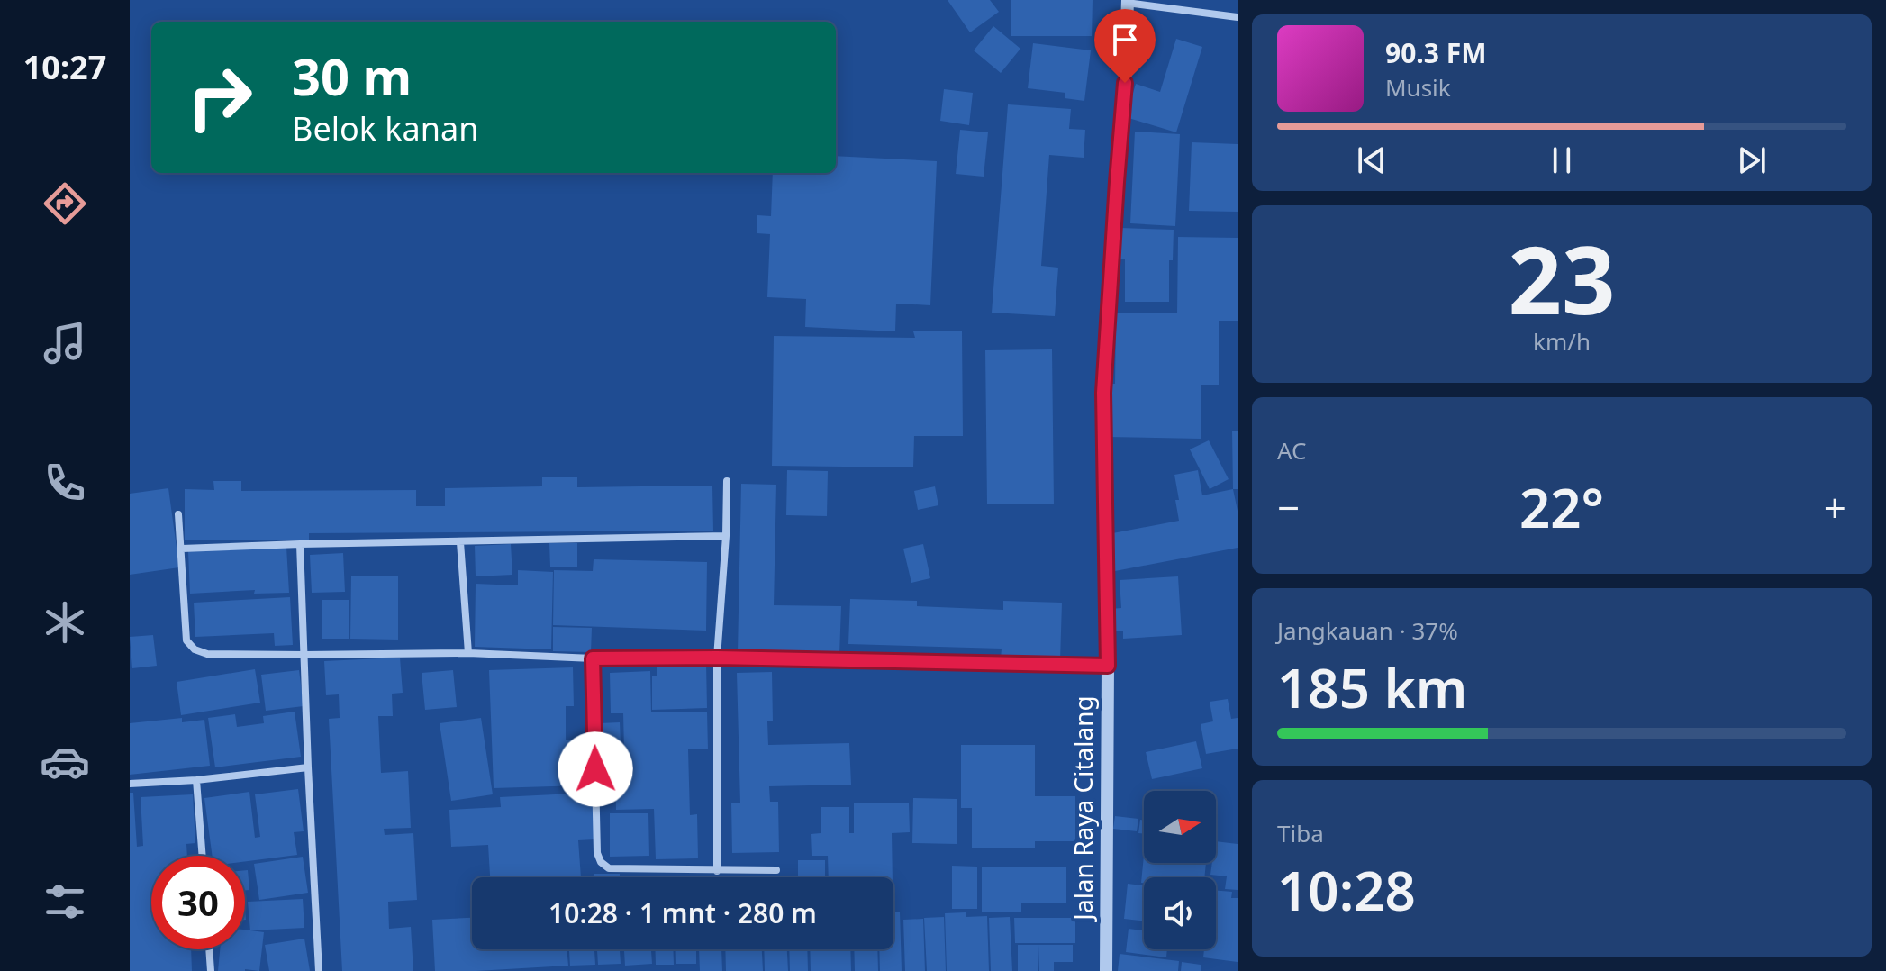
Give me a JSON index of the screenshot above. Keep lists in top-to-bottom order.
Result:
{
  "streets": {
    "street": ["Jalan Raya Citalang"]
  },
  "north": "right",
  "page": {
    "tabs": "10:27",
    "turn": ["30 m", "Belok kanan"],
    "song": ["90.3 FM", "Musik"],
    "tile": [
      ["23", "km/h"],
      "AC",
      ["Jangkauan · 37%", "185 km"],
      ["Tiba", "10:28"]
    ],
    "heat": ["−", "22°", "+"],
    "limit": "30",
    "trip": "10:28 · 1 mnt · 280 m"
  }
}
